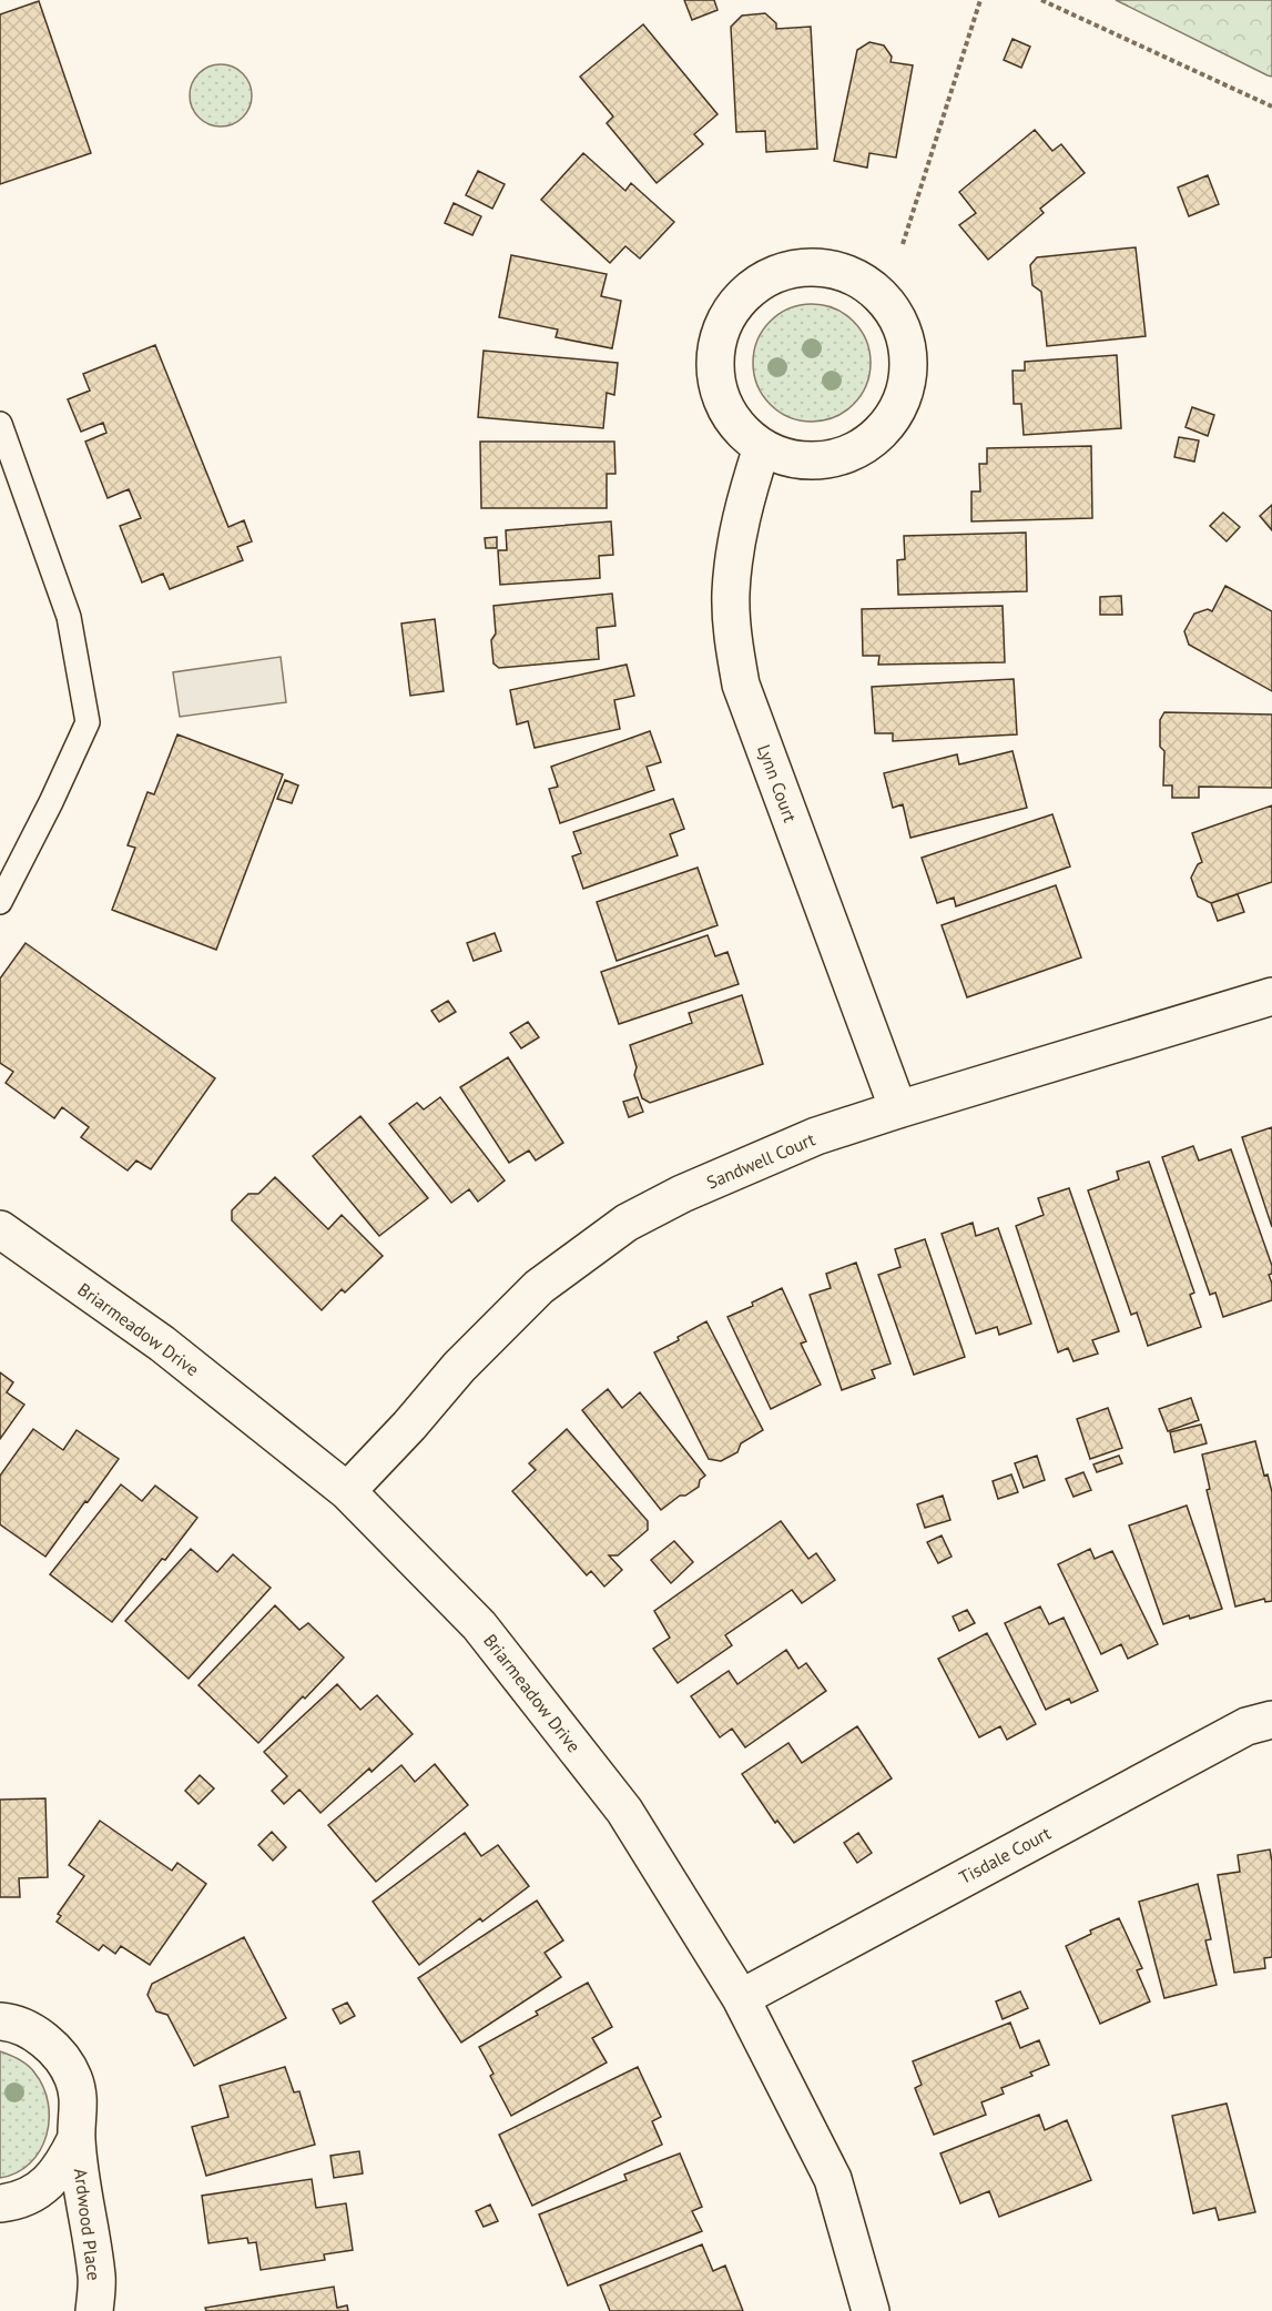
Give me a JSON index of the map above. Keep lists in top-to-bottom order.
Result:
{
  "streets": {
    "street": [
      "Lynn Court",
      "Sandwell Court",
      "Briarmeadow Drive",
      "Tisdale Court",
      "Ardwood Place"
    ]
  },
  "crossings": [
    ["Lynn Court", "Sandwell Court"],
    ["Sandwell Court", "Briarmeadow Drive"],
    ["Briarmeadow Drive", "Tisdale Court"]
  ]
}
